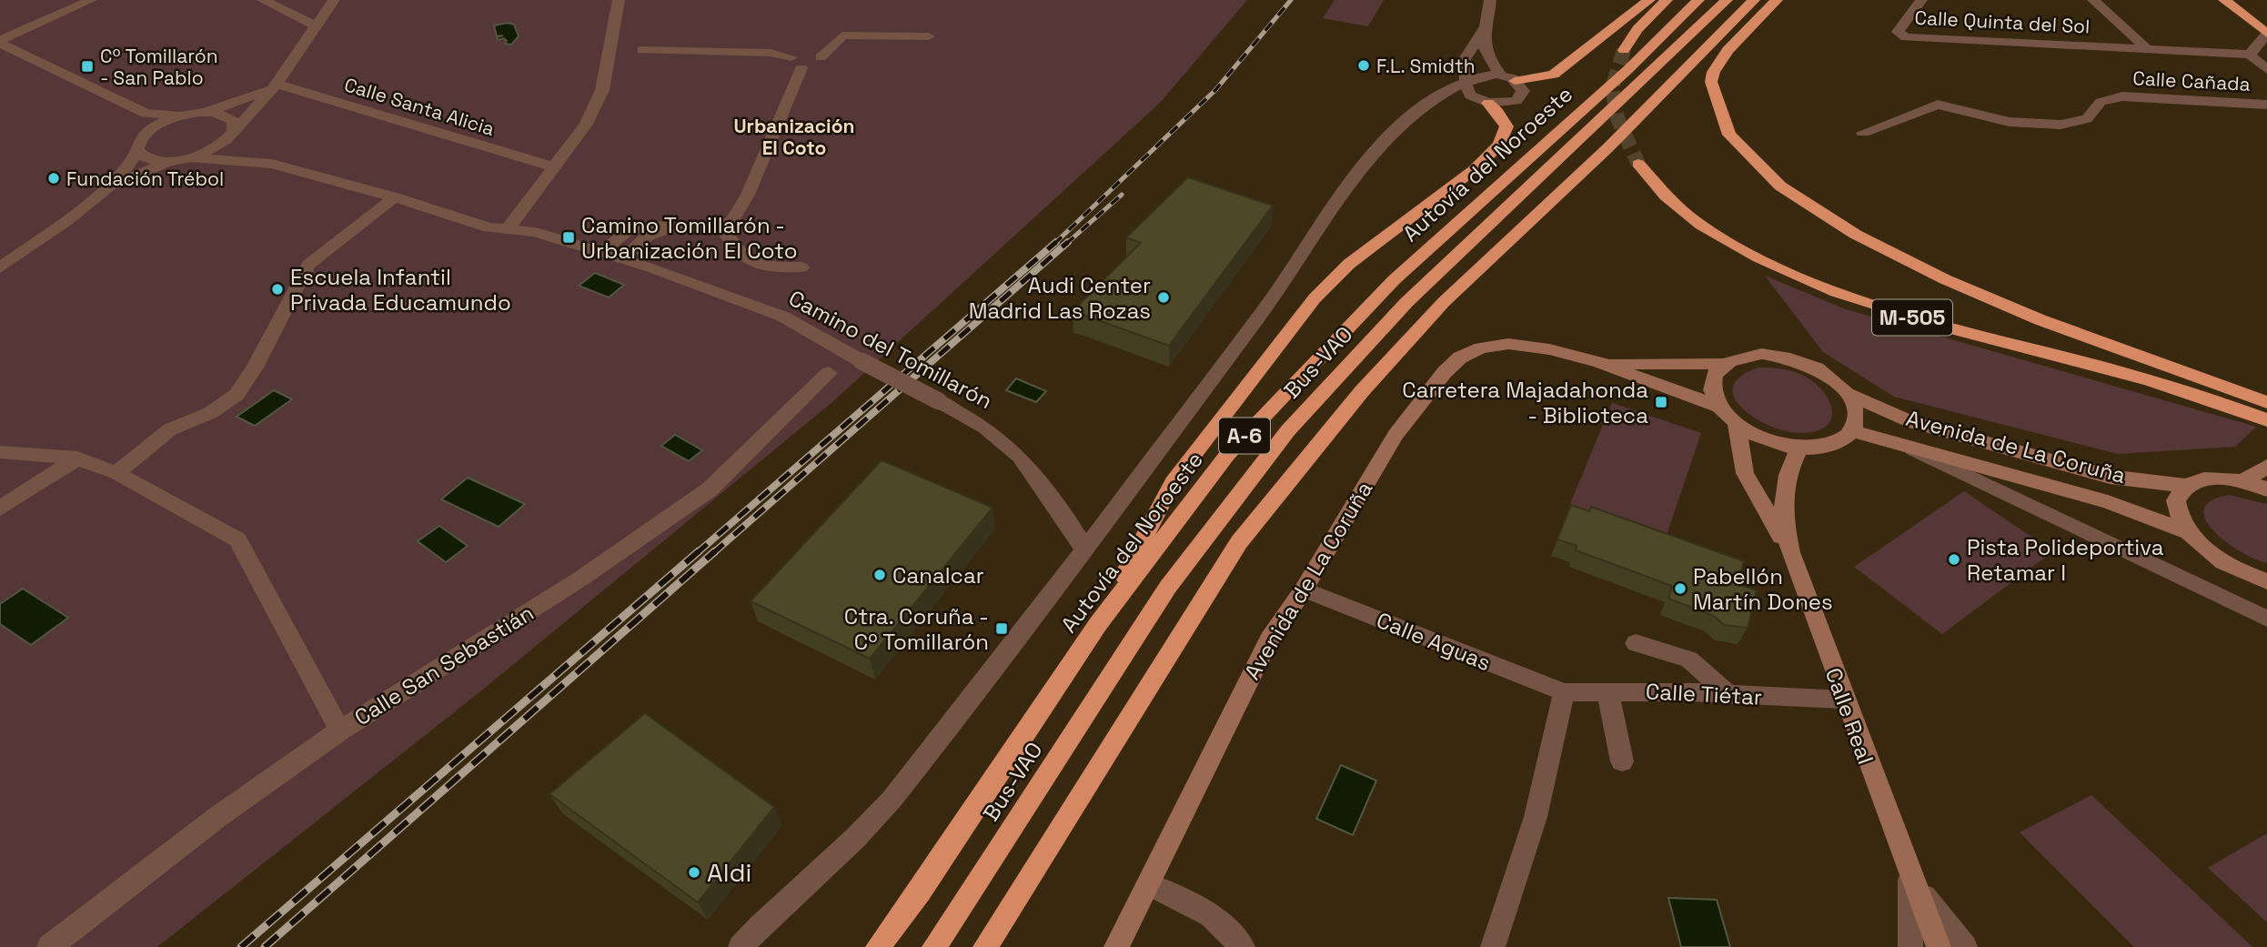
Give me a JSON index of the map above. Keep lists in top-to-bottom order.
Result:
{
  "streets": {
    "highway": [
      "Autovía del Noroeste",
      "M-505",
      "Bus-VAO",
      "A-6"
    ],
    "street": [
      "Calle Quinta del Sol",
      "Calle Cañada",
      "Calle Santa Alicia",
      "Camino del Tomillarón",
      "Avenida de La Coruña",
      "Calle Aguas",
      "Calle San Sebastián",
      "Calle Tiétar",
      "Calle Real"
    ]
  },
  "crossings": [
    ["Avenida de La Coruña", "Calle Aguas"],
    ["Avenida de La Coruña", "Calle Real"],
    ["Calle Aguas", "Calle Tiétar"],
    ["Calle Tiétar", "Calle Real"]
  ],
  "districts": ["Urbanización El Coto"],
  "places": {
    "other": [
      "F.L. Smidth",
      "Fundación Trébol",
      "Escuela Infantil Privada Educamundo",
      "Audi Center Madrid Las Rozas",
      "Pista Polideportiva Retamar I",
      "Canalcar",
      "Pabellón Martín Dones",
      "Aldi"
    ],
    "transit": [
      "Cº Tomillarón - San Pablo",
      "Camino Tomillarón - Urbanización El Coto",
      "Carretera Majadahonda - Biblioteca",
      "Ctra. Coruña - Cº Tomillarón"
    ]
  }
}
